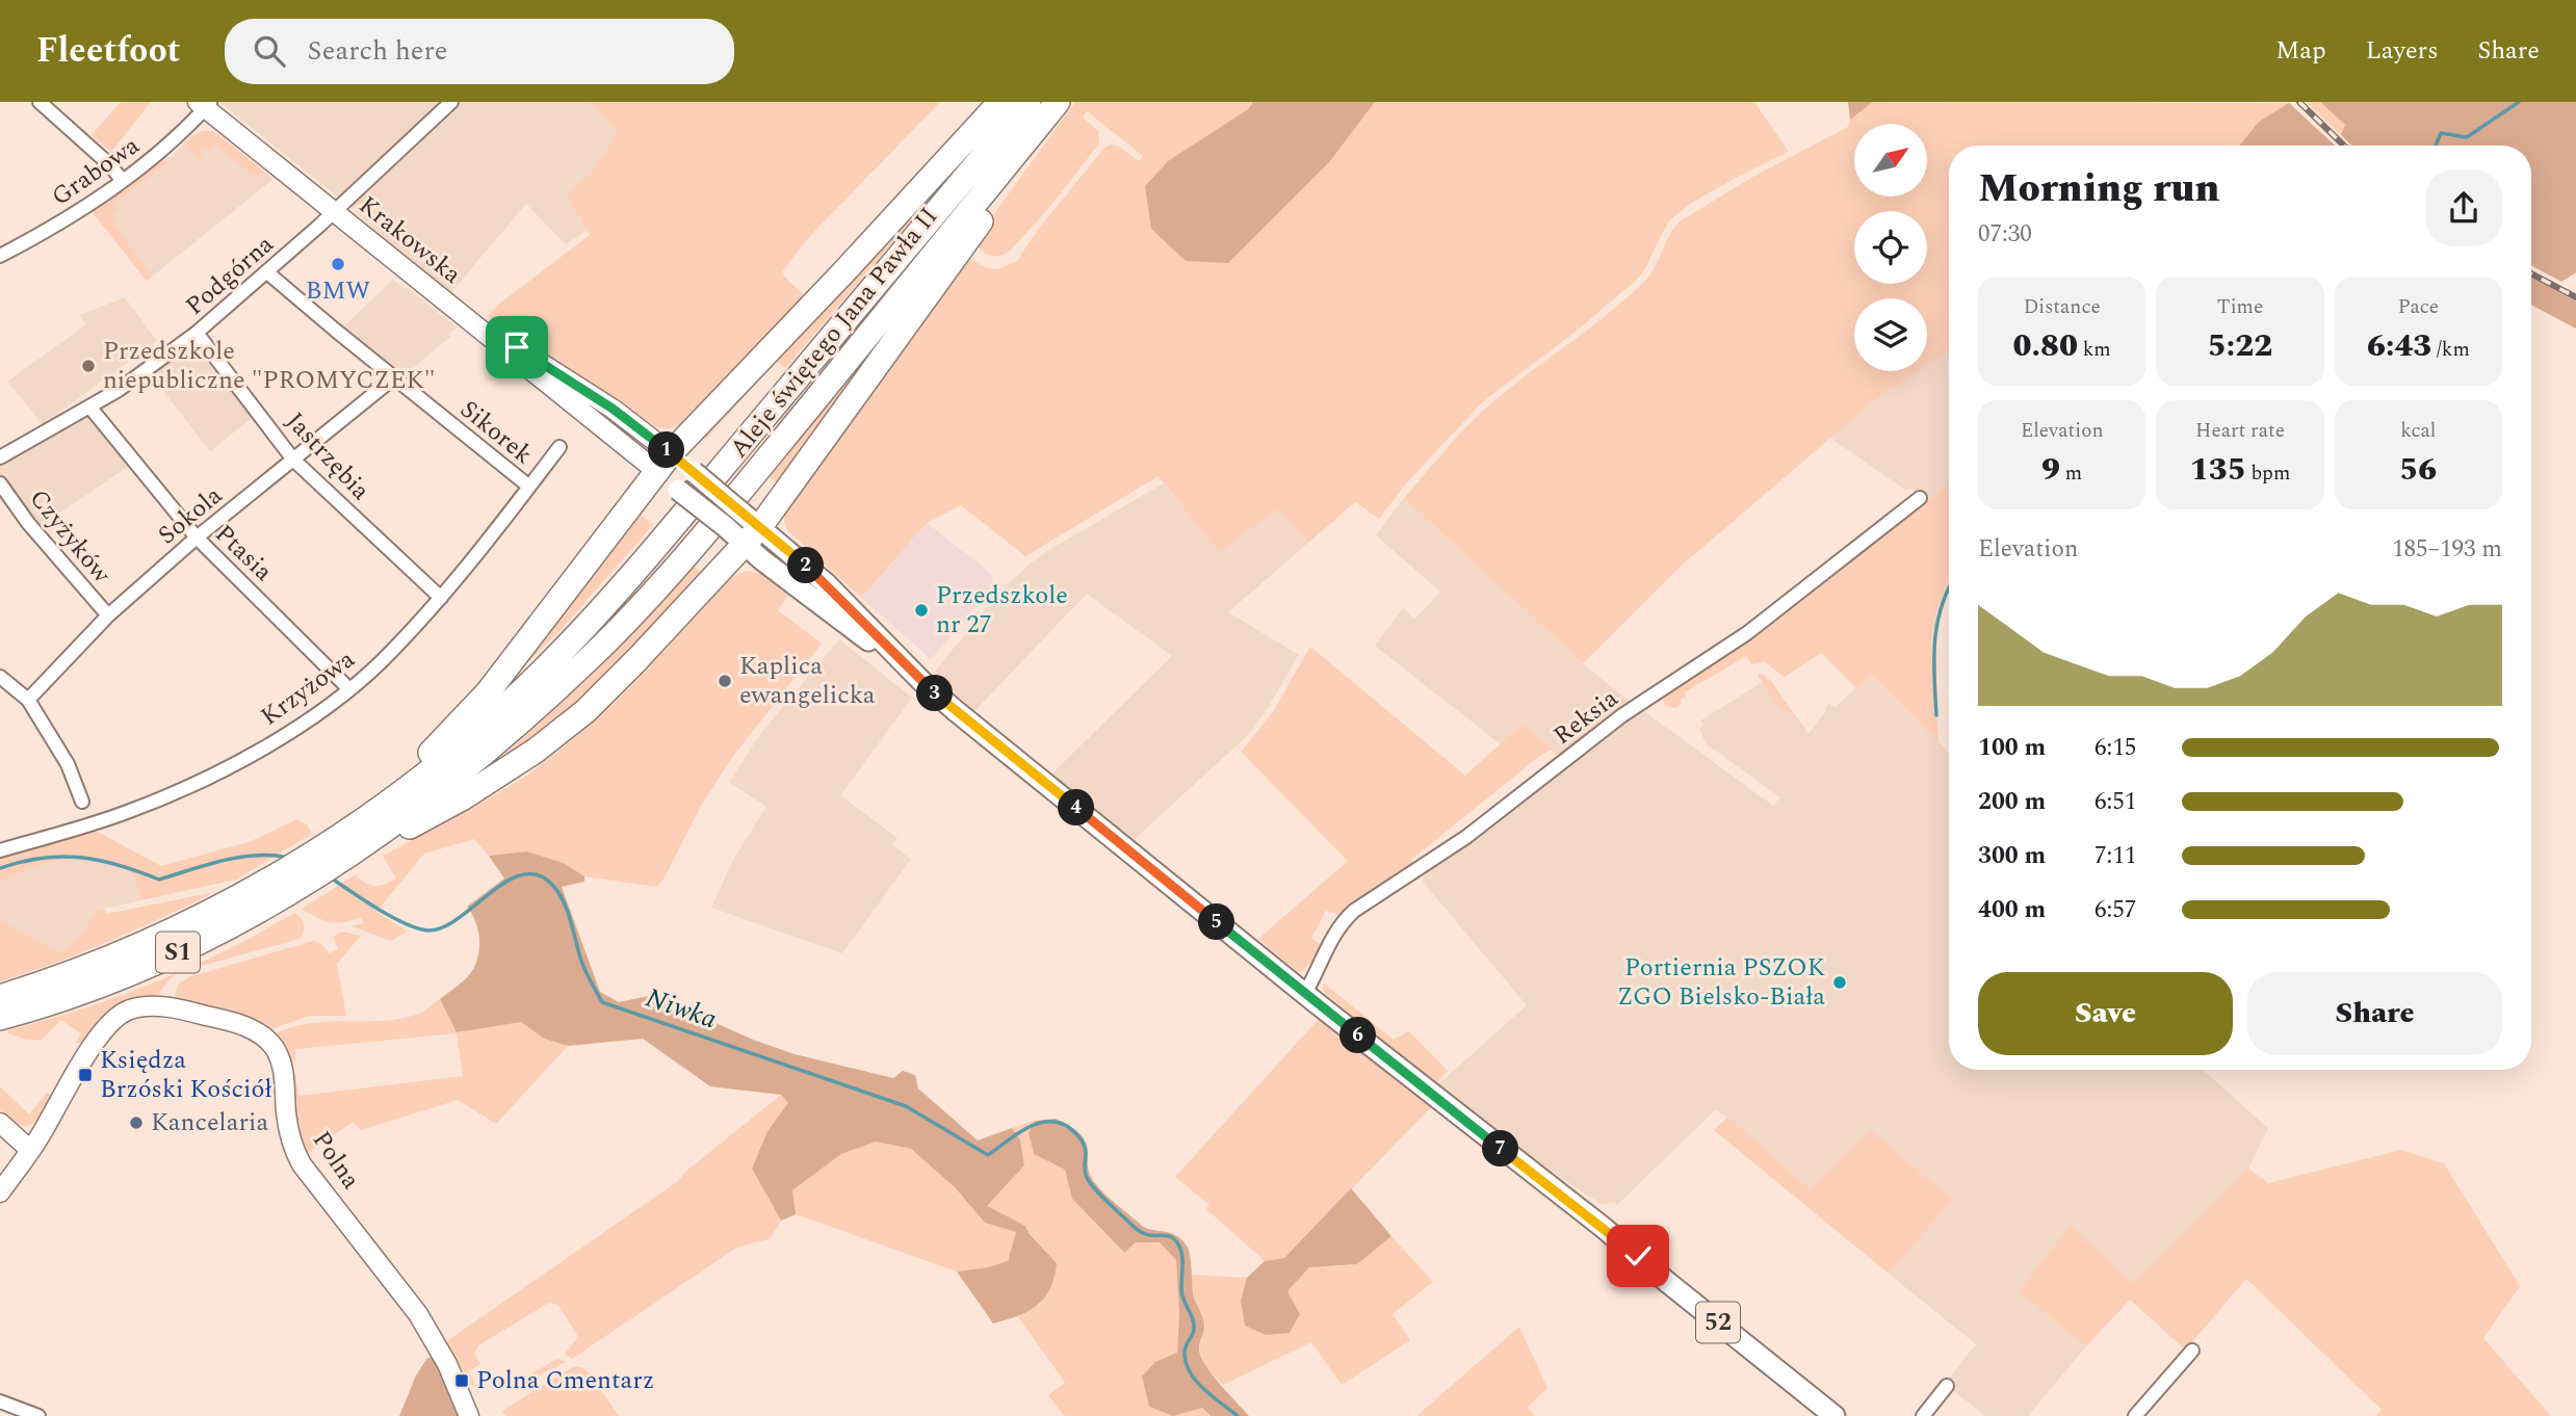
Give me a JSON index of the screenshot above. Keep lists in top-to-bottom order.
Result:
{
  "streets": {
    "highway": ["Aleje świętego Jana Pawła II", "S1"],
    "main road": ["Krakowska", "52"],
    "street": [
      "Grabowa",
      "Podgórna",
      "Sikorek",
      "Jastrzębia",
      "Sokola",
      "Czyżyków",
      "Ptasia",
      "Krzyżowa",
      "Reksia",
      "Polna"
    ]
  },
  "crossings": [
    ["Grabowa", "Krakowska"],
    ["Krakowska", "Podgórna"],
    ["Krakowska", "Reksia"],
    ["Podgórna", "Sikorek"],
    ["Podgórna", "Jastrzębia"],
    ["Podgórna", "Ptasia"],
    ["Sikorek", "Sokola"],
    ["Sikorek", "Krzyżowa"],
    ["Jastrzębia", "Sokola"],
    ["Jastrzębia", "Krzyżowa"],
    ["Sokola", "Czyżyków"],
    ["Sokola", "Ptasia"],
    ["Ptasia", "Krzyżowa"]
  ],
  "water": ["Niwka"],
  "places": {
    "other": [
      "BMW",
      "Przedszkole niepubliczne \"PROMYCZEK\"",
      "Przedszkole nr 27",
      "Kaplica ewangelicka",
      "Portiernia PSZOK ZGO Bielsko-Biała",
      "Kancelaria"
    ],
    "transit": ["Księdza Brzóski Kościół", "Polna Cmentarz"]
  },
  "north": "top right",
  "page": {
    "header": "Fleetfoot",
    "search": "Search here",
    "nav": ["Map", "Layers", "Share"],
    "heading": ["Morning run", "07:30"],
    "stats": [
      ["Distance", "0.80 km"],
      ["Time", "5:22"],
      ["Pace", "6:43 /km"],
      ["Elevation", "9 m"],
      ["Heart rate", "135 bpm"],
      ["kcal", "56"]
    ],
    "pins": [
      "1",
      "2",
      "3",
      "4",
      "5",
      "6",
      "7"
    ],
    "chart": ["Elevation", "185–193 m"],
    "list": [
      {
        "name": "100 m",
        "note": "6:15"
      },
      {
        "name": "200 m",
        "note": "6:51"
      },
      {
        "name": "300 m",
        "note": "7:11"
      },
      {
        "name": "400 m",
        "note": "6:57"
      }
    ],
    "buttons": ["Save", "Share"]
  }
}
